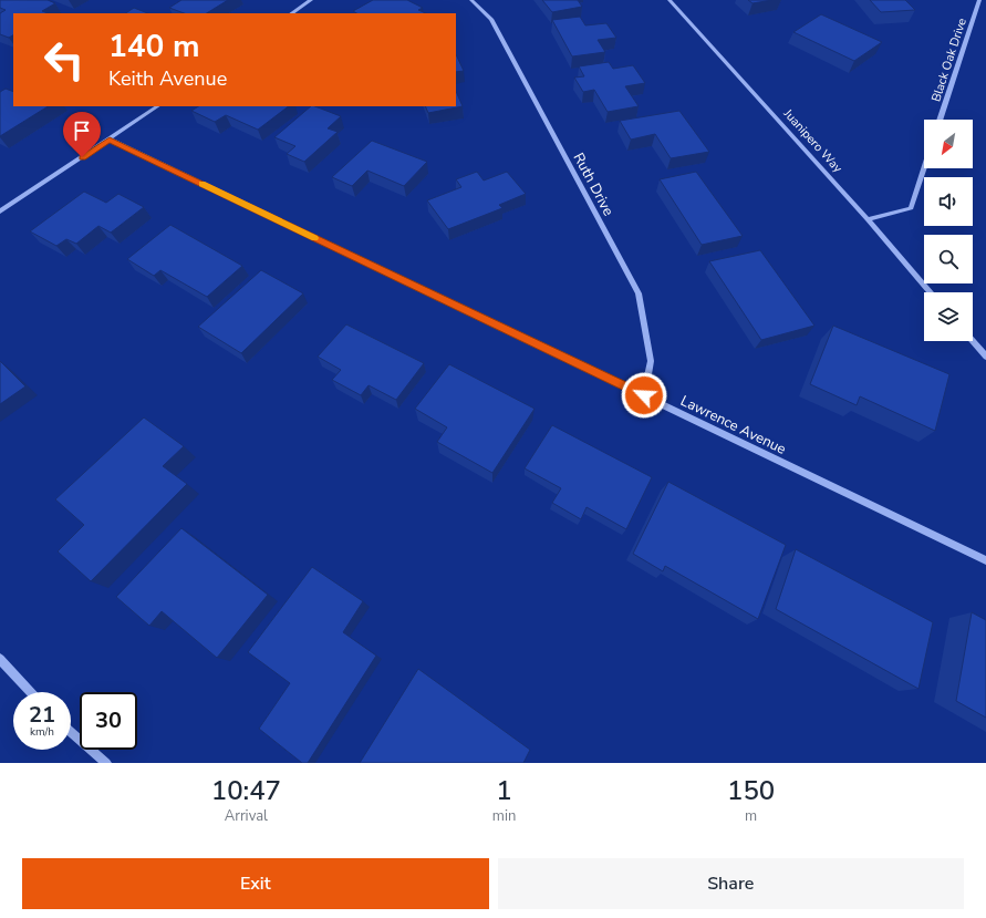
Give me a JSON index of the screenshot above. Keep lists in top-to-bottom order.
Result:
{
  "streets": {
    "street": [
      "Black Oak Drive",
      "Juanipero Way",
      "Ruth Drive",
      "Lawrence Avenue"
    ]
  },
  "crossings": [
    ["Ruth Drive", "Lawrence Avenue"]
  ],
  "north": "bottom left",
  "page": {
    "turn": ["140 m", "Keith Avenue"],
    "speed": "21 km/h",
    "limit": "30",
    "eta": [
      "10:47",
      "Arrival",
      "1",
      "min",
      "150",
      "m"
    ],
    "buttons": ["Exit", "Share"]
  }
}
